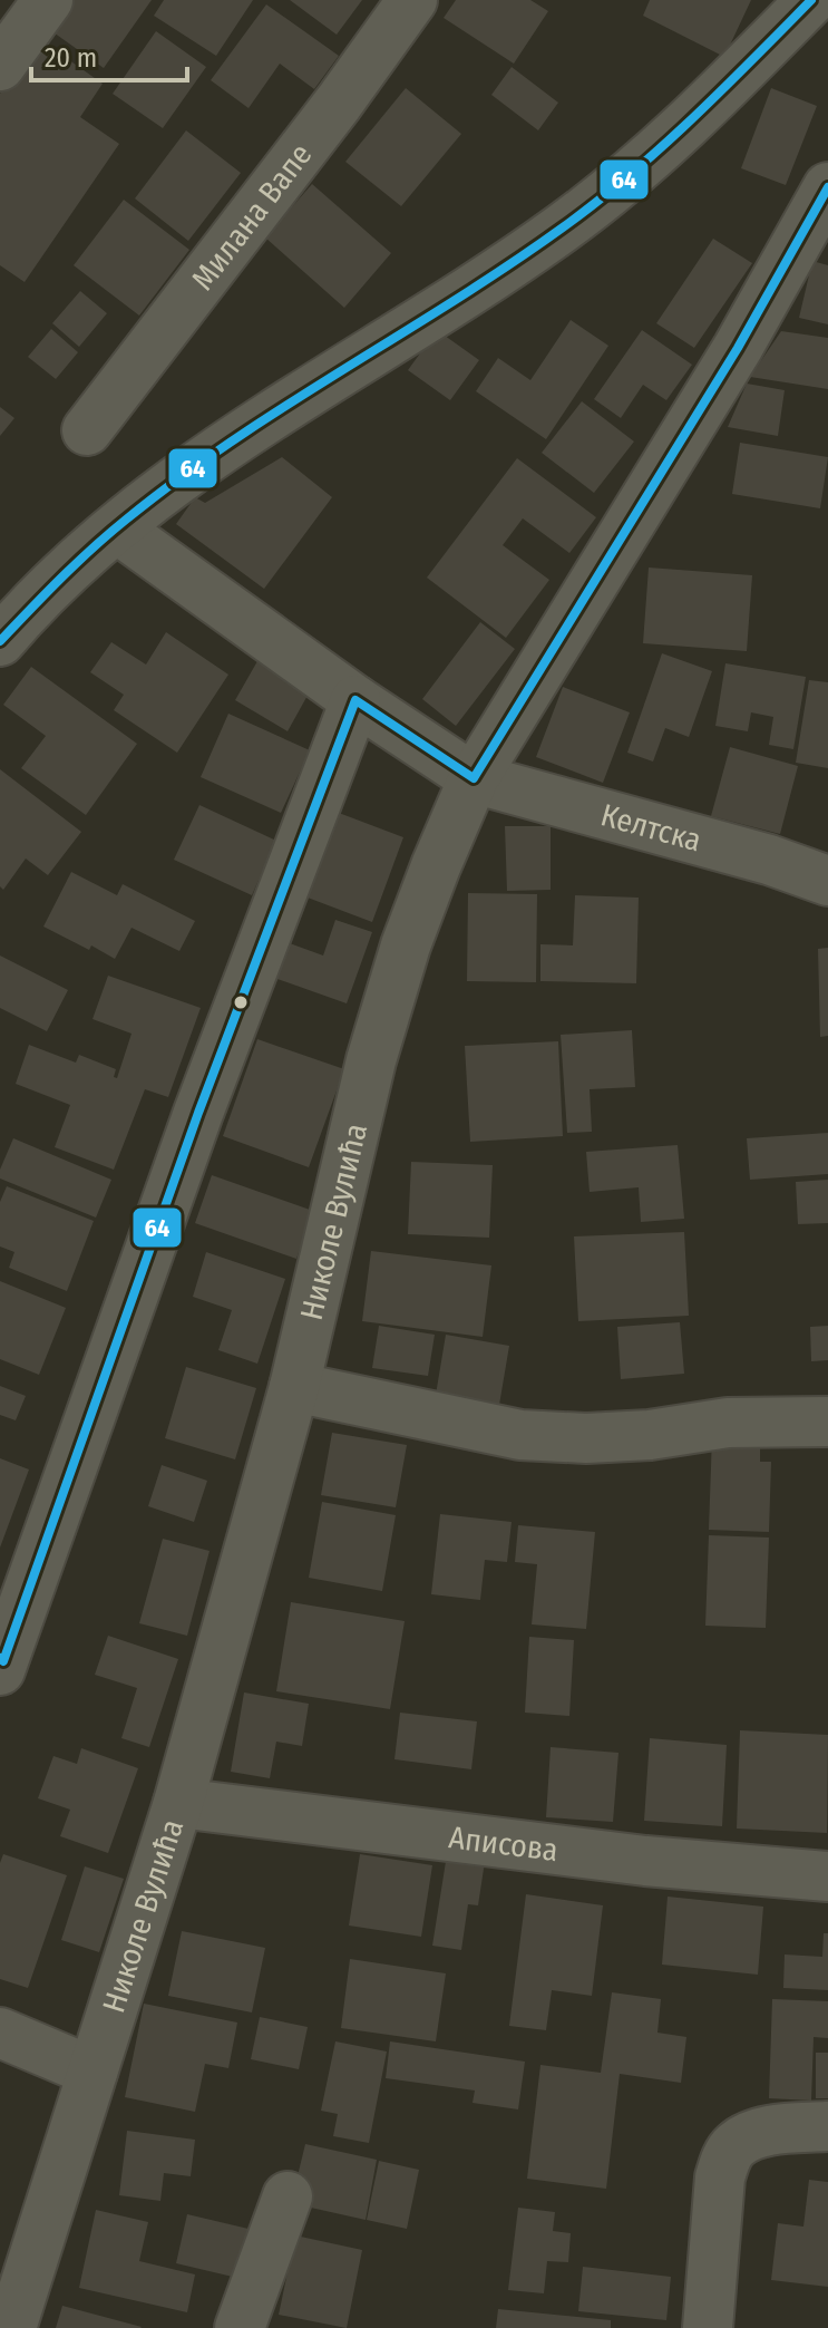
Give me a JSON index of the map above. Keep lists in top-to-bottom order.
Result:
{
  "streets": {
    "street": [
      "Милана Вапе",
      "Келтска",
      "Николе Вулића",
      "Аписова"
    ]
  },
  "crossings": [
    ["Келтска", "Николе Вулића"],
    ["Николе Вулића", "Аписова"]
  ],
  "lines": ["transit line 64"],
  "scale_bar": "20 m"
}
